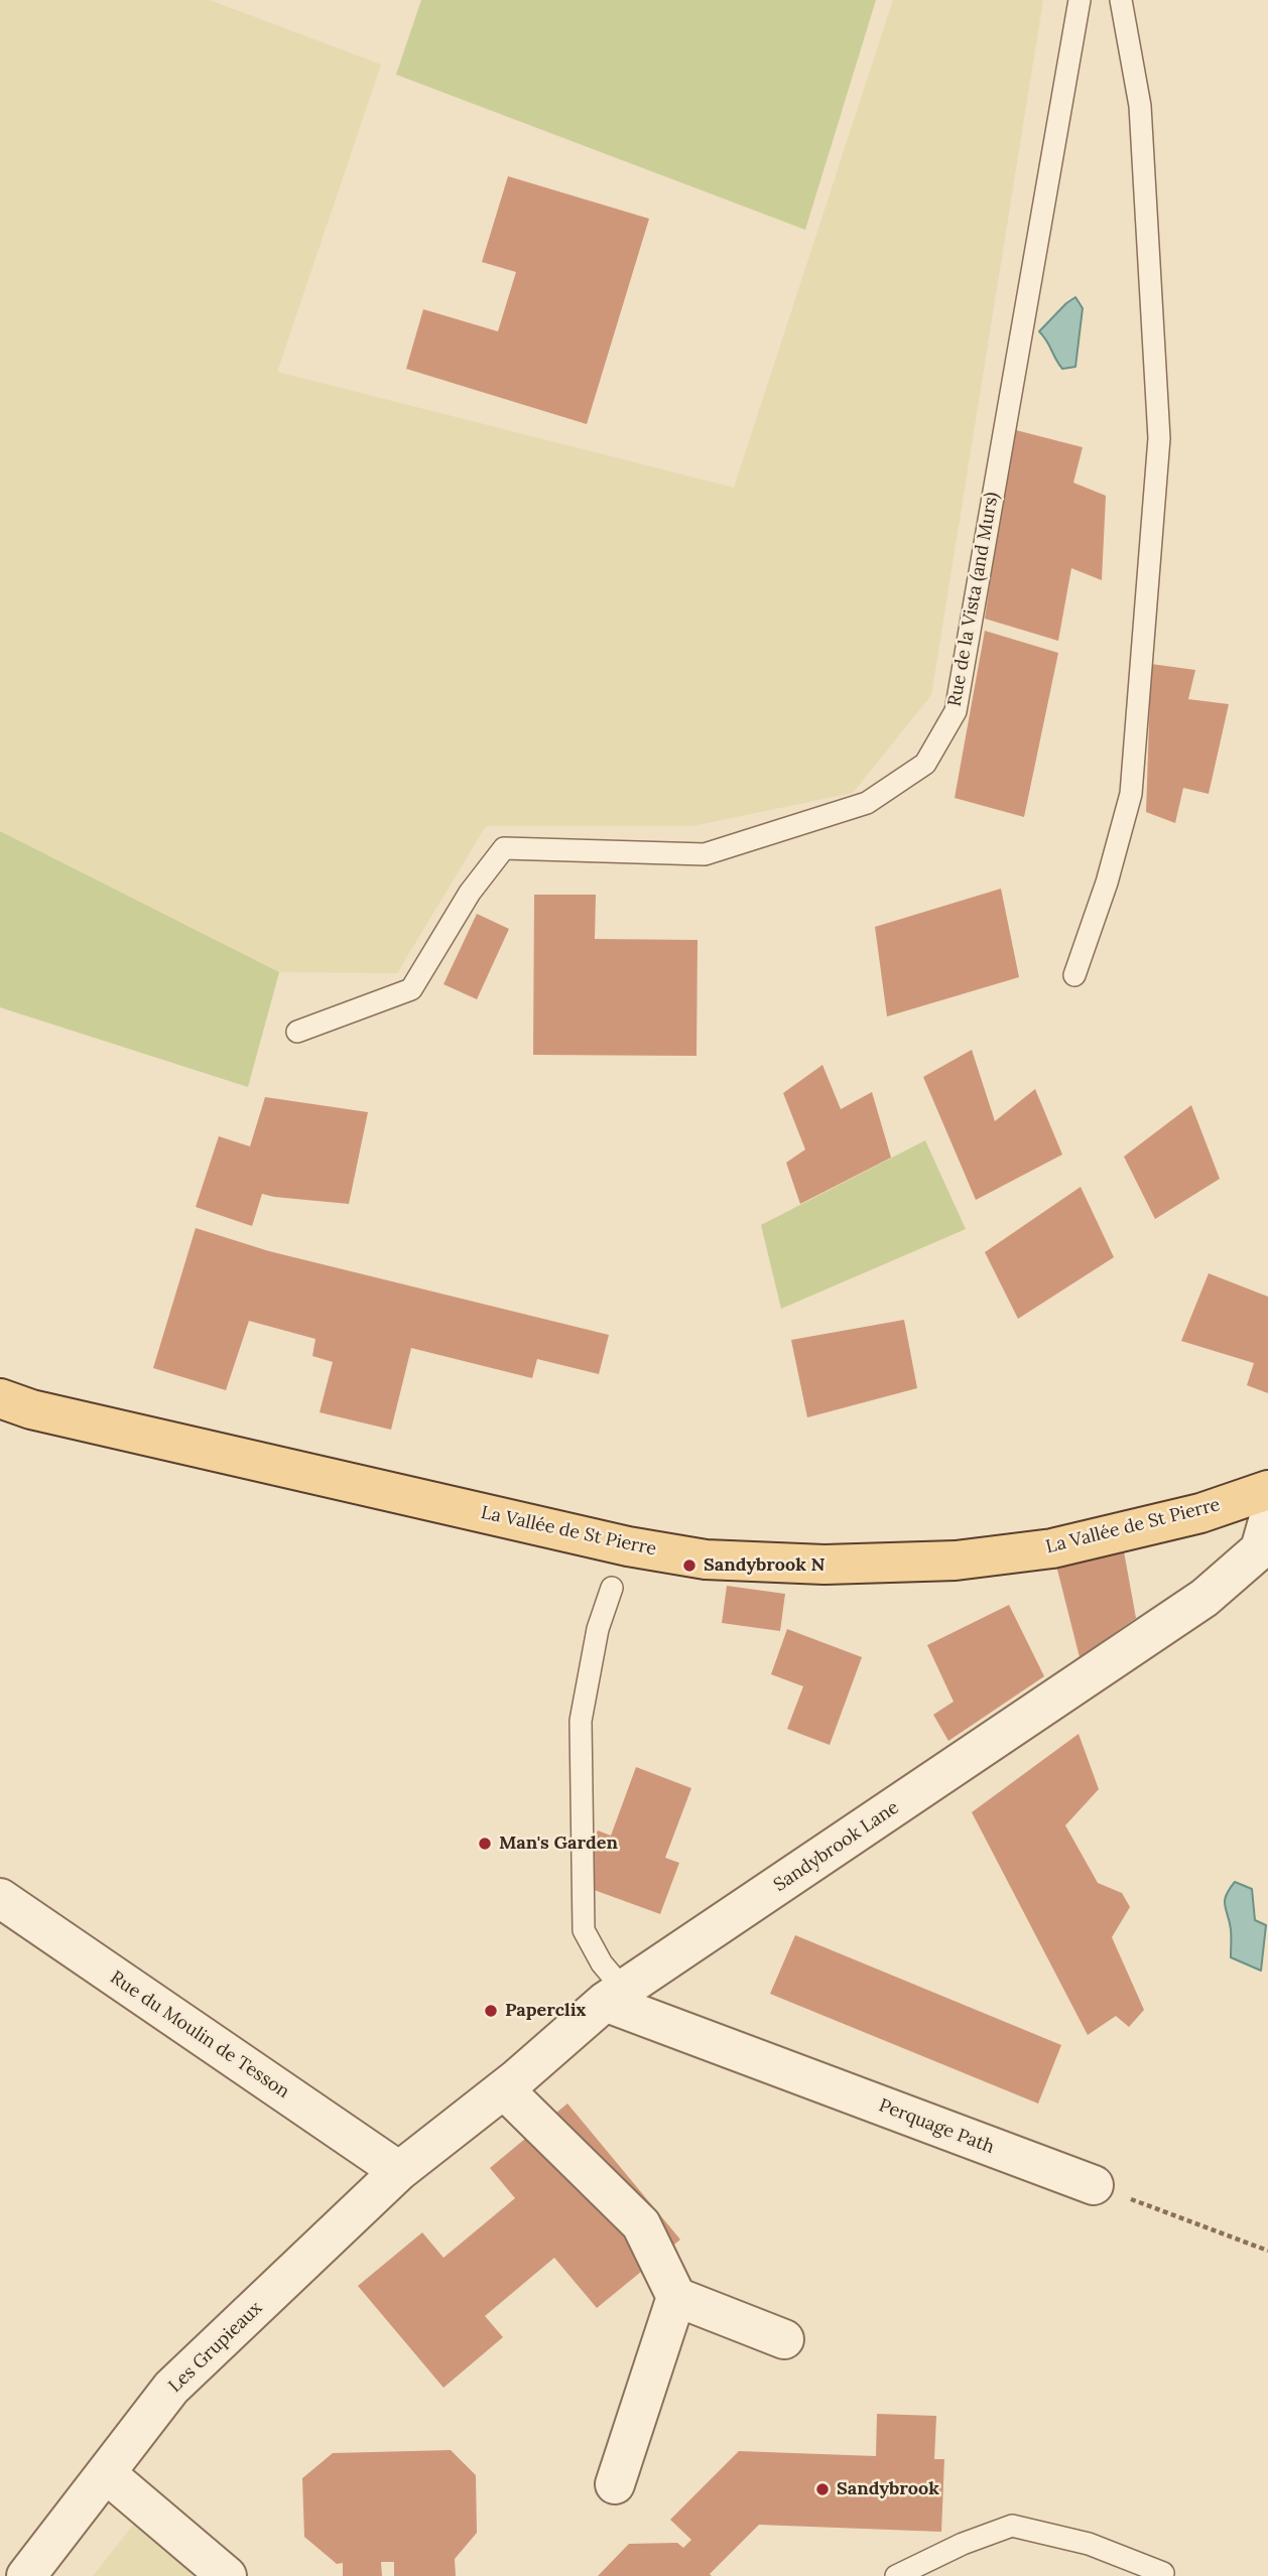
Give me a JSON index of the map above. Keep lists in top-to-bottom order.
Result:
{
  "streets": {
    "main road": ["La Vallée de St Pierre"],
    "street": [
      "Sandybrook Lane",
      "Rue du Moulin de Tesson",
      "Perquage Path",
      "Les Grupieaux"
    ],
    "lane": ["Rue de la Vista (and Murs)"]
  },
  "crossings": [
    ["Sandybrook Lane", "Rue du Moulin de Tesson"],
    ["Sandybrook Lane", "Perquage Path"],
    ["Sandybrook Lane", "Les Grupieaux"],
    ["Rue du Moulin de Tesson", "Les Grupieaux"]
  ],
  "places": [
    "Sandybrook N",
    "Man's Garden",
    "Paperclix",
    "Sandybrook"
  ]
}
